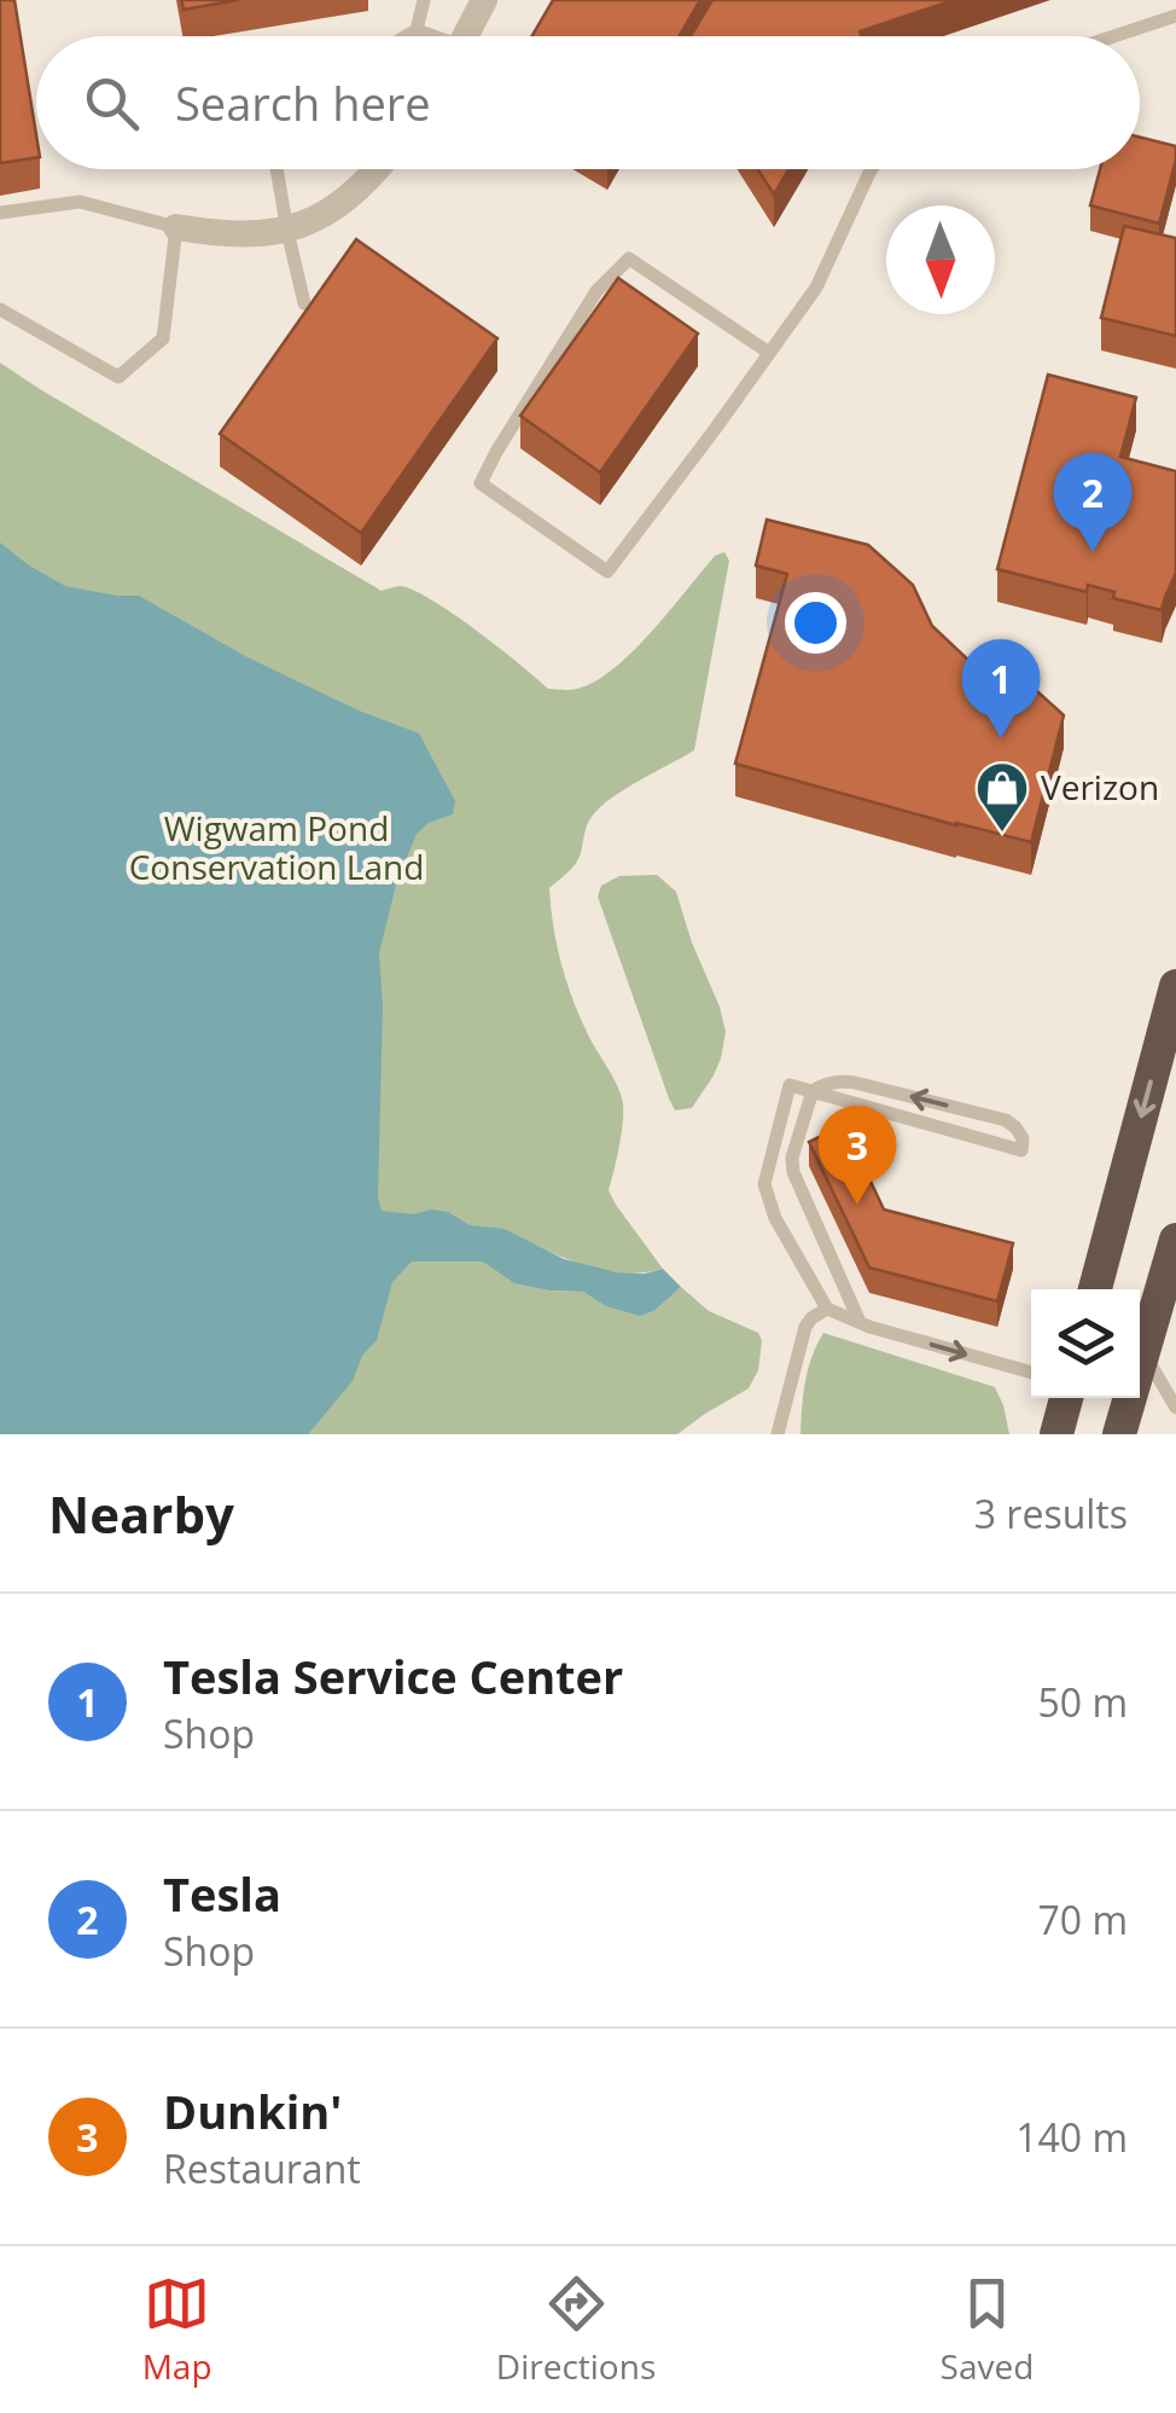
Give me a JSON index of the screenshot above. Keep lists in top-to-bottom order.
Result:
{
  "parks": ["Wigwam Pond Conservation Land"],
  "places": {
    "shop": ["Verizon"]
  },
  "north": "bottom",
  "page": {
    "search": "Search here",
    "pins": ["2", "1", "3"],
    "heading": ["Nearby", "3 results"],
    "list": [
      {
        "mark": "1",
        "name": "Tesla Service Center",
        "note": "Shop",
        "value": "50 m"
      },
      {
        "mark": "2",
        "name": "Tesla",
        "note": "Shop",
        "value": "70 m"
      },
      {
        "mark": "3",
        "name": "Dunkin'",
        "note": "Restaurant",
        "value": "140 m"
      }
    ],
    "nav": ["Map", "Directions", "Saved"]
  }
}
